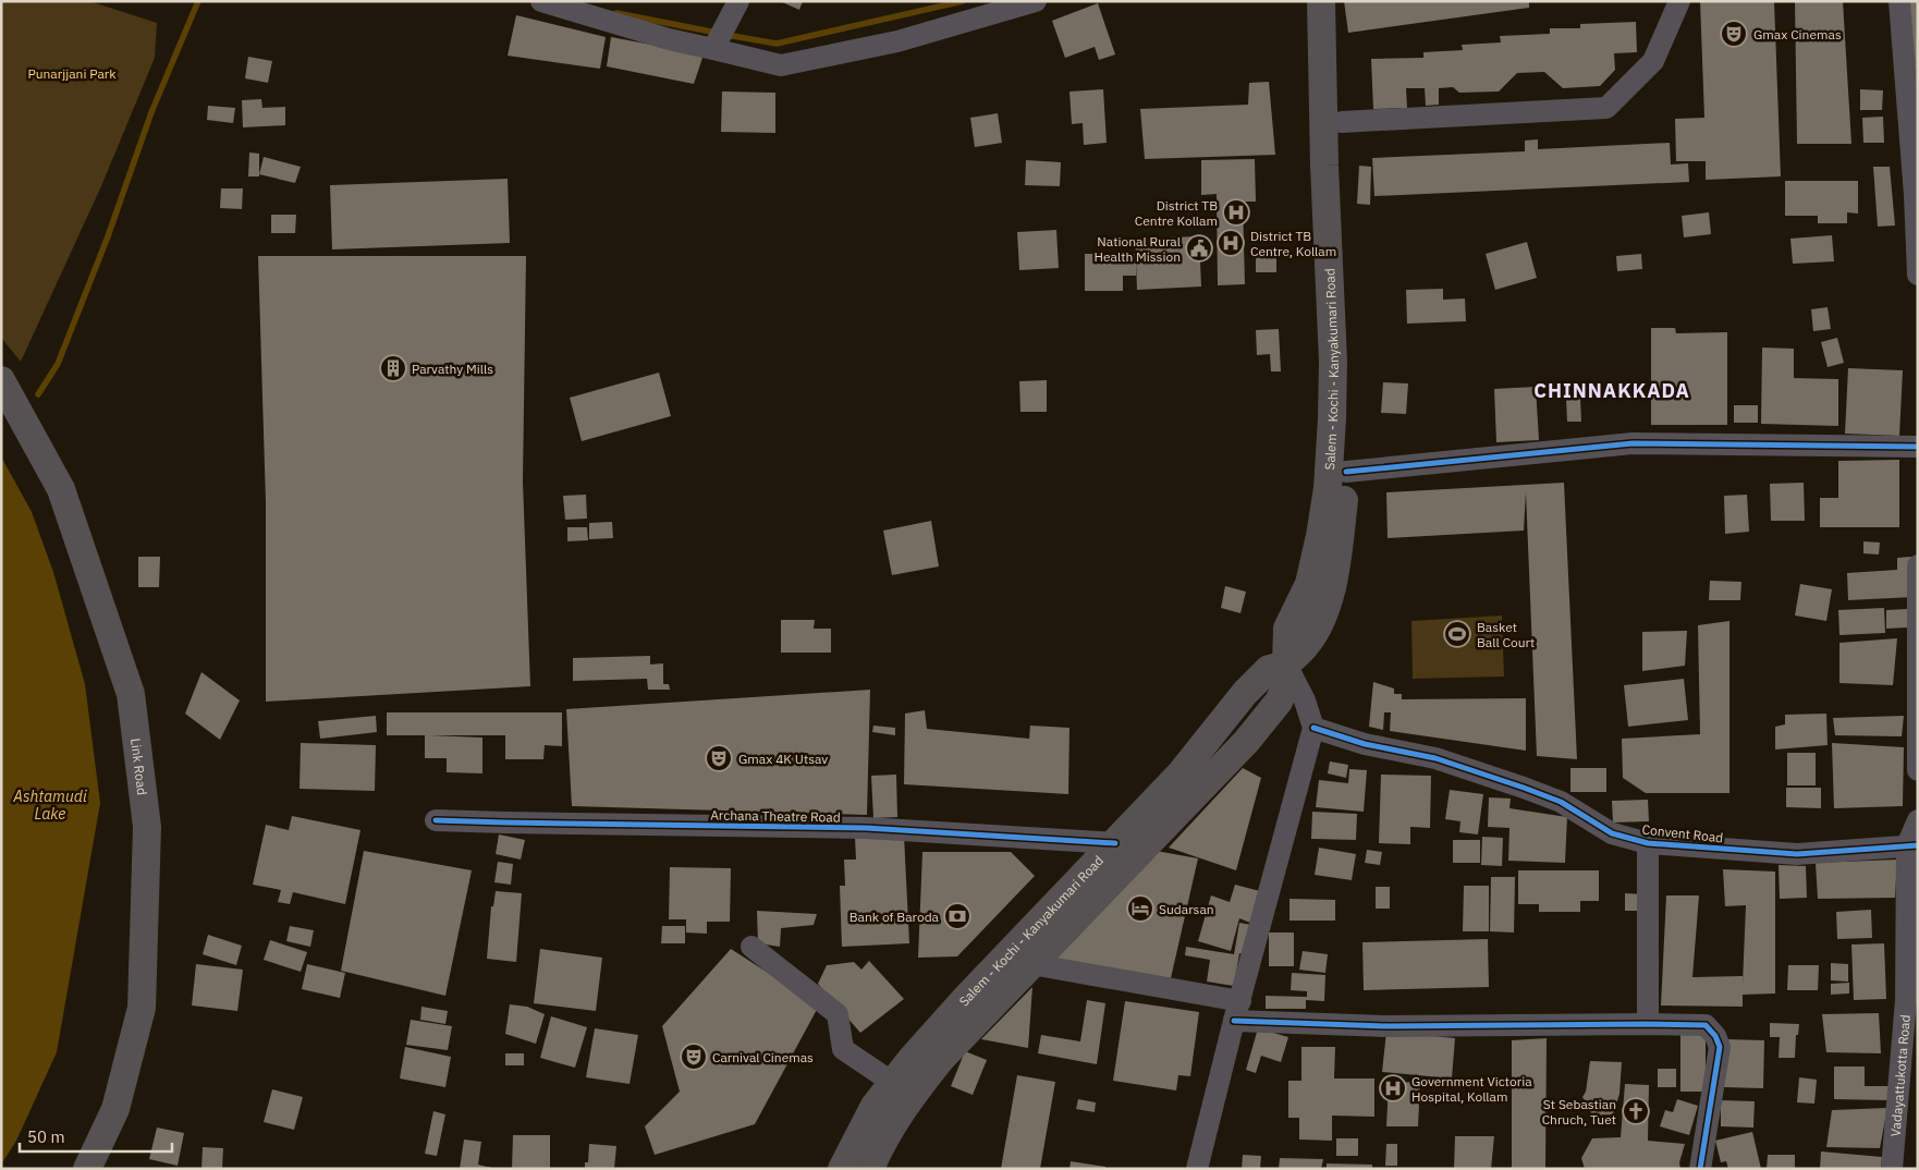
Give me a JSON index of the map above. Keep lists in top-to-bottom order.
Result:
{
  "streets": {
    "main road": ["Salem - Kochi - Kanyakumari Road", "Link Road"],
    "street": ["Archana Theatre Road", "Convent Road", "Vadayattukotta Road"]
  },
  "crossings": [
    ["Salem - Kochi - Kanyakumari Road", "Archana Theatre Road"],
    ["Convent Road", "Vadayattukotta Road"]
  ],
  "districts": ["CHINNAKKADA"],
  "water": ["Ashtamudi Lake"],
  "parks": ["Punarjjani Park"],
  "places": {
    "theatre": ["Gmax Cinemas", "Gmax 4K Utsav", "Carnival Cinemas"],
    "hospital": ["District TB Centre Kollam", "District TB Centre, Kollam", "Government Victoria Hospital, Kollam"],
    "public building": ["National Rural Health Mission"],
    "building": ["Parvathy Mills"],
    "sports": ["Basket Ball Court"],
    "hotel": ["Sudarsan"],
    "bank": ["Bank of Baroda"],
    "church": ["St Sebastian Chruch, Tuet"]
  },
  "scale_bar": "50 m"
}
